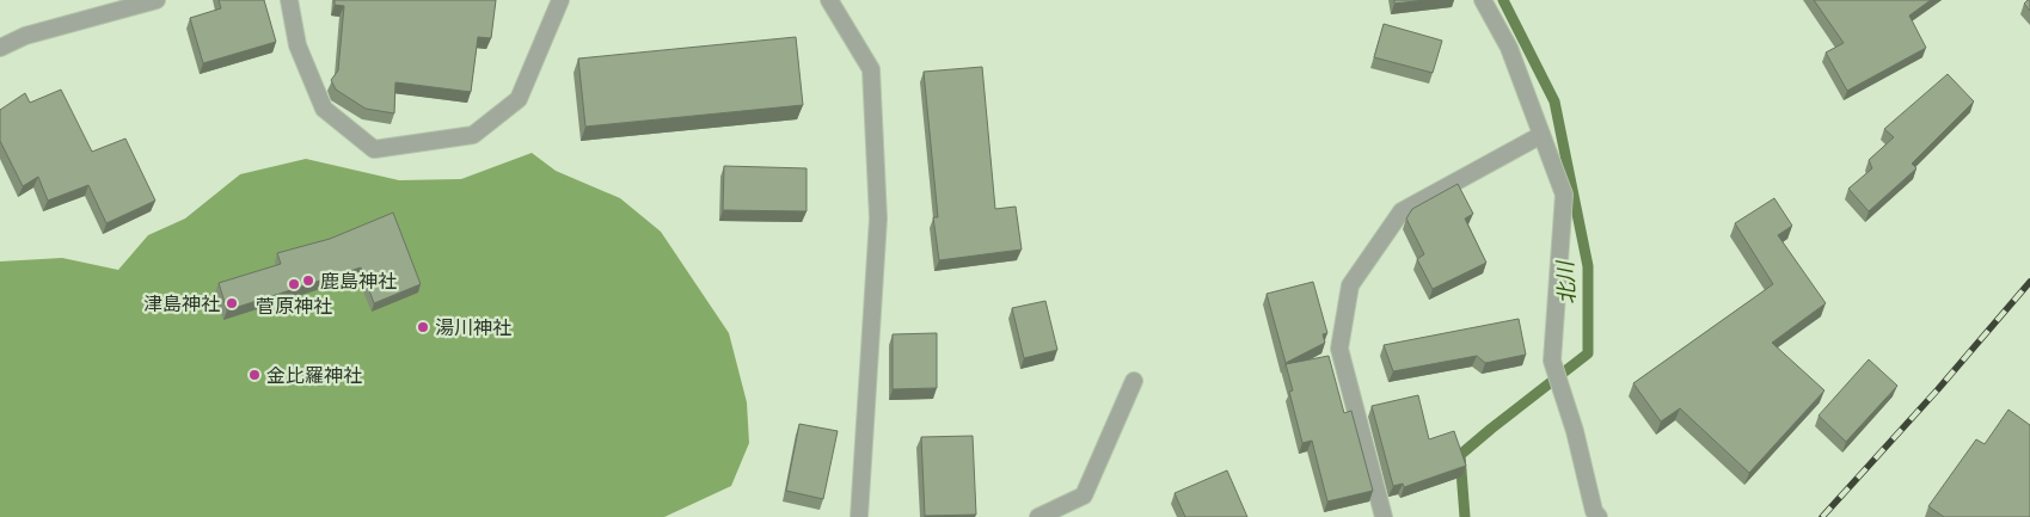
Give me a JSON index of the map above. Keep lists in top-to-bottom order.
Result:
{
  "water": ["北川"],
  "places": [
    "鹿島神社",
    "菅原神社",
    "津島神社",
    "湯川神社",
    "金比羅神社"
  ]
}
